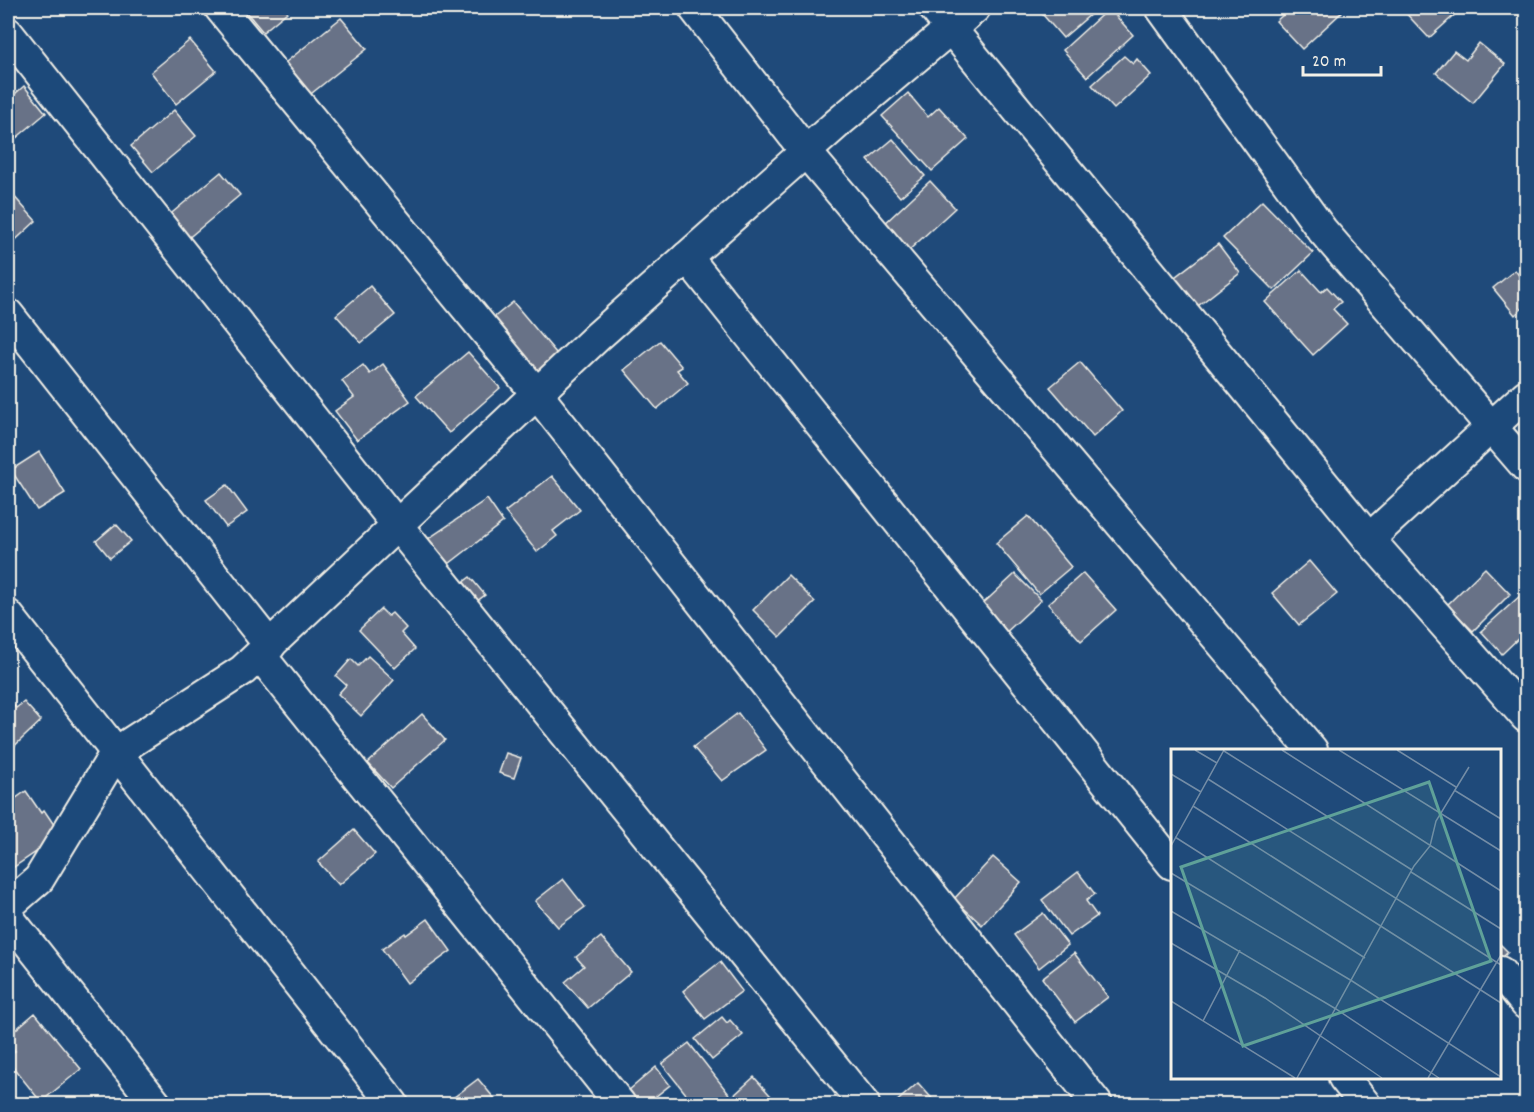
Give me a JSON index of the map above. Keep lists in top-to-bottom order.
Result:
{
  "scale_bar": "20 m"
}
